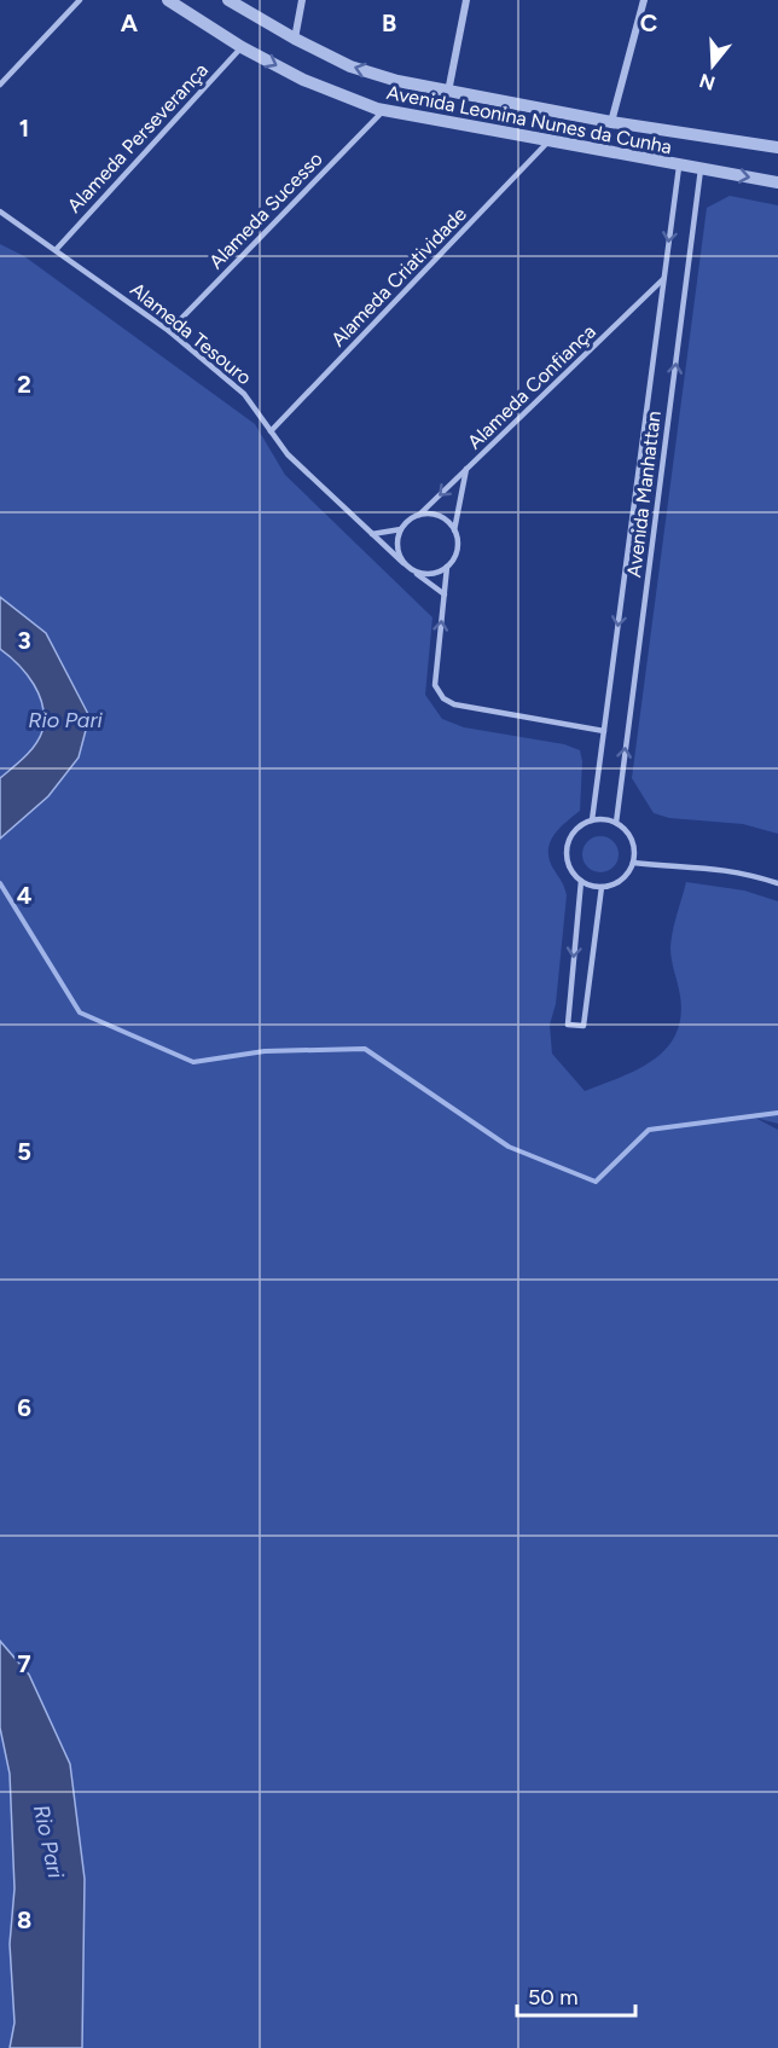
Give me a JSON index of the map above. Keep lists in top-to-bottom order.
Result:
{
  "streets": {
    "street": ["Avenida Leonina Nunes da Cunha"],
    "lane": [
      "Alameda Perseverança",
      "Alameda Sucesso",
      "Alameda Criatividade",
      "Alameda Tesouro",
      "Alameda Confiança",
      "Avenida Manhattan"
    ]
  },
  "crossings": [
    ["Avenida Leonina Nunes da Cunha", "Alameda Perseverança"],
    ["Avenida Leonina Nunes da Cunha", "Alameda Sucesso"],
    ["Avenida Leonina Nunes da Cunha", "Alameda Criatividade"],
    ["Avenida Leonina Nunes da Cunha", "Avenida Manhattan"],
    ["Alameda Perseverança", "Alameda Tesouro"],
    ["Alameda Sucesso", "Alameda Tesouro"],
    ["Alameda Criatividade", "Alameda Tesouro"],
    ["Alameda Tesouro", "Alameda Confiança"],
    ["Alameda Confiança", "Avenida Manhattan"]
  ],
  "water": ["Rio Pari"],
  "scale_bar": "50 m",
  "north": "bottom",
  "grid": {
    "columns": ["A", "B", "C"],
    "rows": [
      "1",
      "2",
      "3",
      "4",
      "5",
      "6",
      "7",
      "8"
    ]
  }
}
